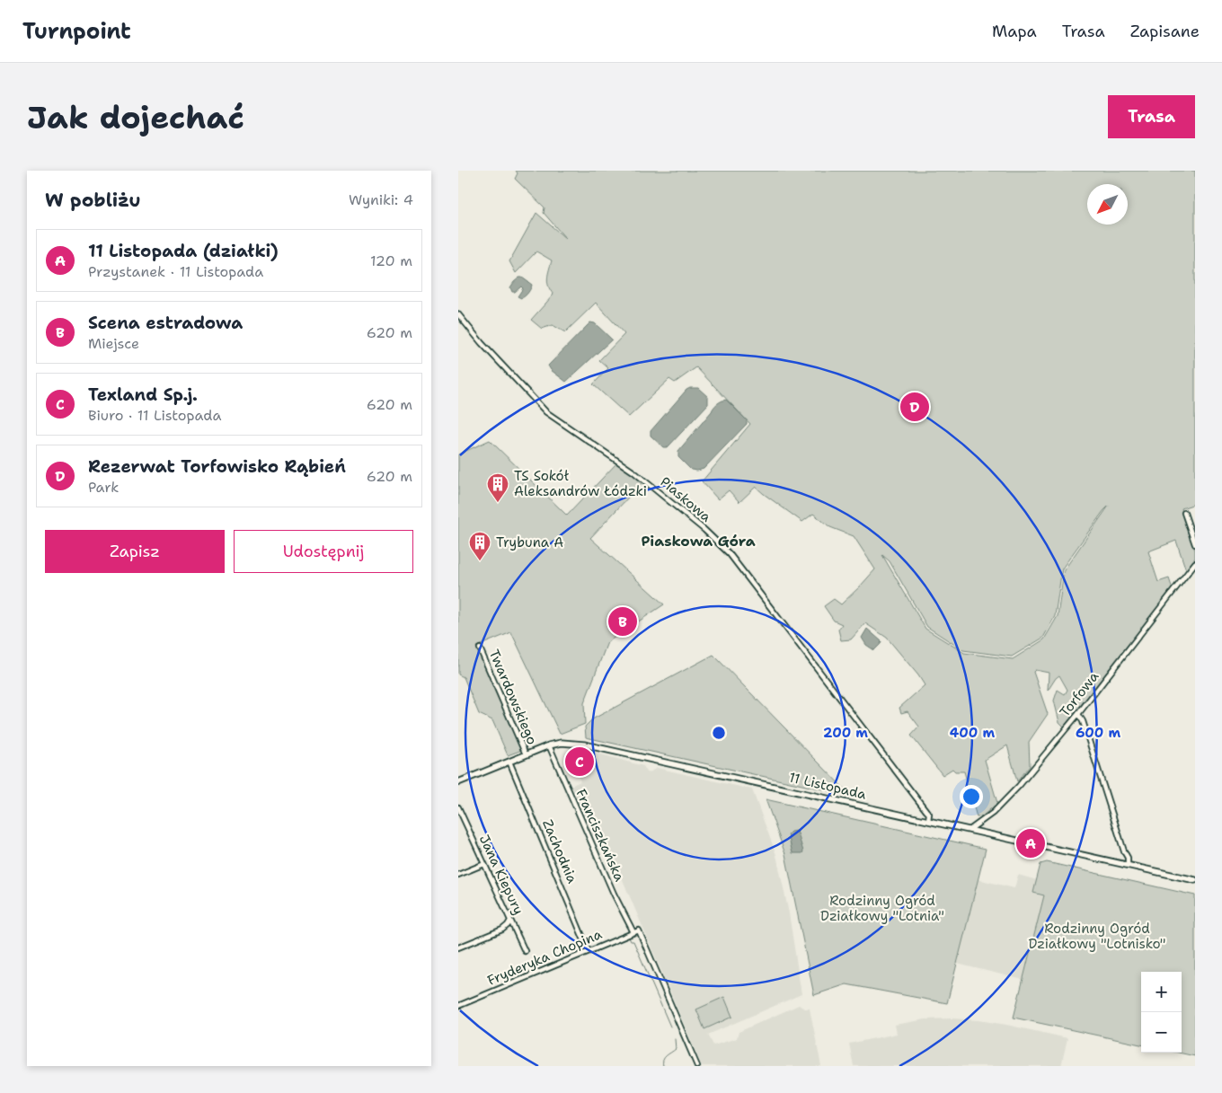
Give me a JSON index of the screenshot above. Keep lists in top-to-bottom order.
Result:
{
  "streets": {
    "street": [
      "Piaskowa",
      "Torfowa",
      "Twardowskiego",
      "11 Listopada",
      "Franciszkańska",
      "Zachodnia",
      "Jana Kiepury",
      "Fryderyka Chopina"
    ]
  },
  "crossings": [
    ["Piaskowa", "11 Listopada"],
    ["Torfowa", "11 Listopada"],
    ["Twardowskiego", "11 Listopada"],
    ["11 Listopada", "Franciszkańska"],
    ["11 Listopada", "Zachodnia"],
    ["Franciszkańska", "Fryderyka Chopina"],
    ["Zachodnia", "Fryderyka Chopina"]
  ],
  "districts": ["Piaskowa Góra"],
  "parks": ["Rodzinny Ogród Działkowy \"Lotnia\"", "Rodzinny Ogród Działkowy \"Lotnisko\""],
  "places": {
    "building": ["TS Sokół Aleksandrów Łódzki", "Trybuna A"]
  },
  "north": "bottom left",
  "page": {
    "header": "Turnpoint",
    "nav": ["Mapa", "Trasa", "Zapisane"],
    "buttons": [
      "Trasa",
      ["Zapisz", "Udostępnij"]
    ],
    "title": "Jak dojechać",
    "heading": ["W pobliżu", "Wyniki: 4"],
    "list": [
      {
        "mark": "A",
        "name": "11 Listopada (działki)",
        "note": "Przystanek · 11 Listopada",
        "value": "120 m"
      },
      {
        "mark": "B",
        "name": "Scena estradowa",
        "note": "Miejsce",
        "value": "620 m"
      },
      {
        "mark": "C",
        "name": "Texland Sp.j.",
        "note": "Biuro · 11 Listopada",
        "value": "620 m"
      },
      {
        "mark": "D",
        "name": "Rezerwat Torfowisko Rąbień",
        "note": "Park",
        "value": "620 m"
      }
    ],
    "pins": [
      "D",
      "B",
      "C",
      "A"
    ],
    "map_buttons": ["+", "−"]
  },
  "rings": ["200 m", "400 m", "600 m"]
}
